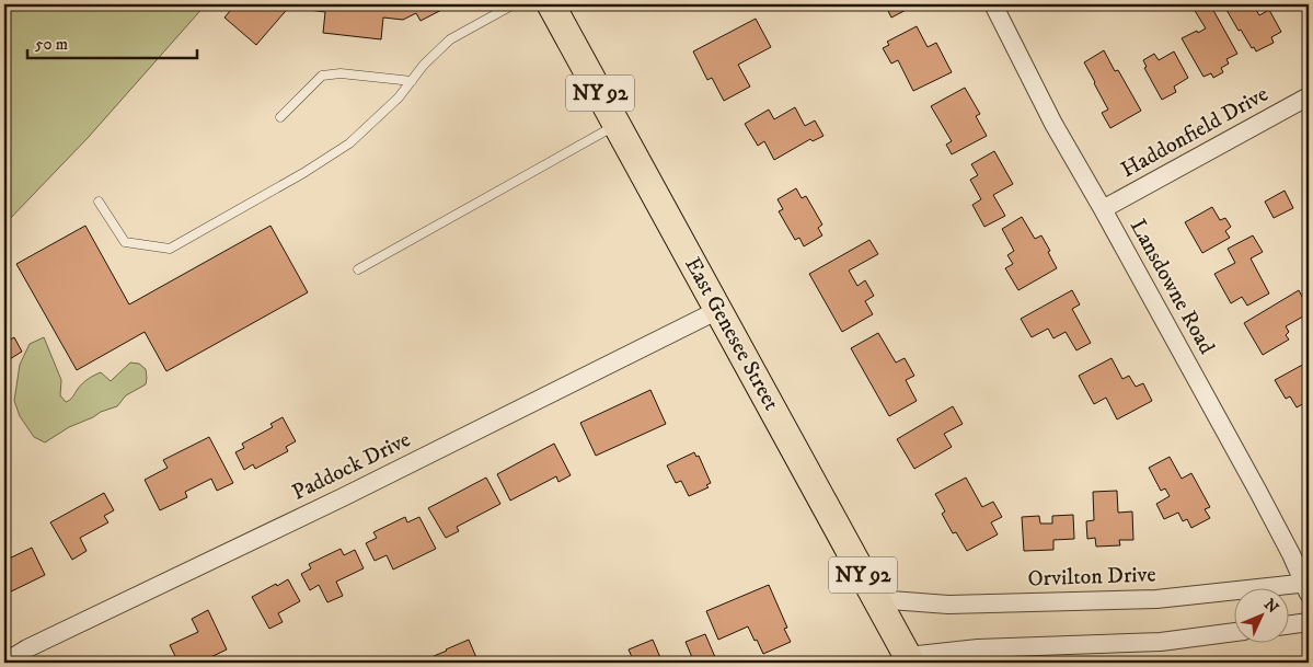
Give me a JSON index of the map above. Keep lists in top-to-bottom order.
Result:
{
  "streets": {
    "main road": ["NY 92", "East Genesee Street"],
    "street": [
      "Haddonfield Drive",
      "Lansdowne Road",
      "Paddock Drive",
      "Orvilton Drive"
    ]
  },
  "crossings": [
    ["Haddonfield Drive", "Lansdowne Road"],
    ["Lansdowne Road", "Orvilton Drive"],
    ["East Genesee Street", "Paddock Drive"],
    ["East Genesee Street", "Orvilton Drive"]
  ],
  "scale_bar": "50 m",
  "north": "top right"
}
